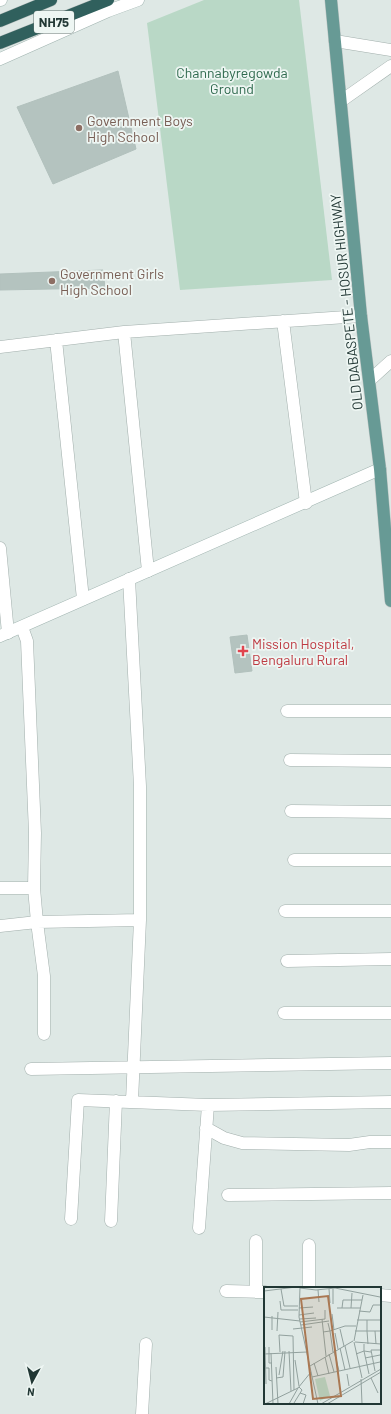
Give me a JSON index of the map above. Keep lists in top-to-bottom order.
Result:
{
  "streets": {
    "highway": ["NH75"],
    "main road": ["OLD DABASPETE - HOSUR HIGHWAY"]
  },
  "parks": ["Channabyregowda Ground"],
  "places": {
    "other": ["Government Boys High School", "Government Girls High School"],
    "health": ["Mission Hospital, Bengaluru Rural"]
  },
  "north": "bottom"
}
